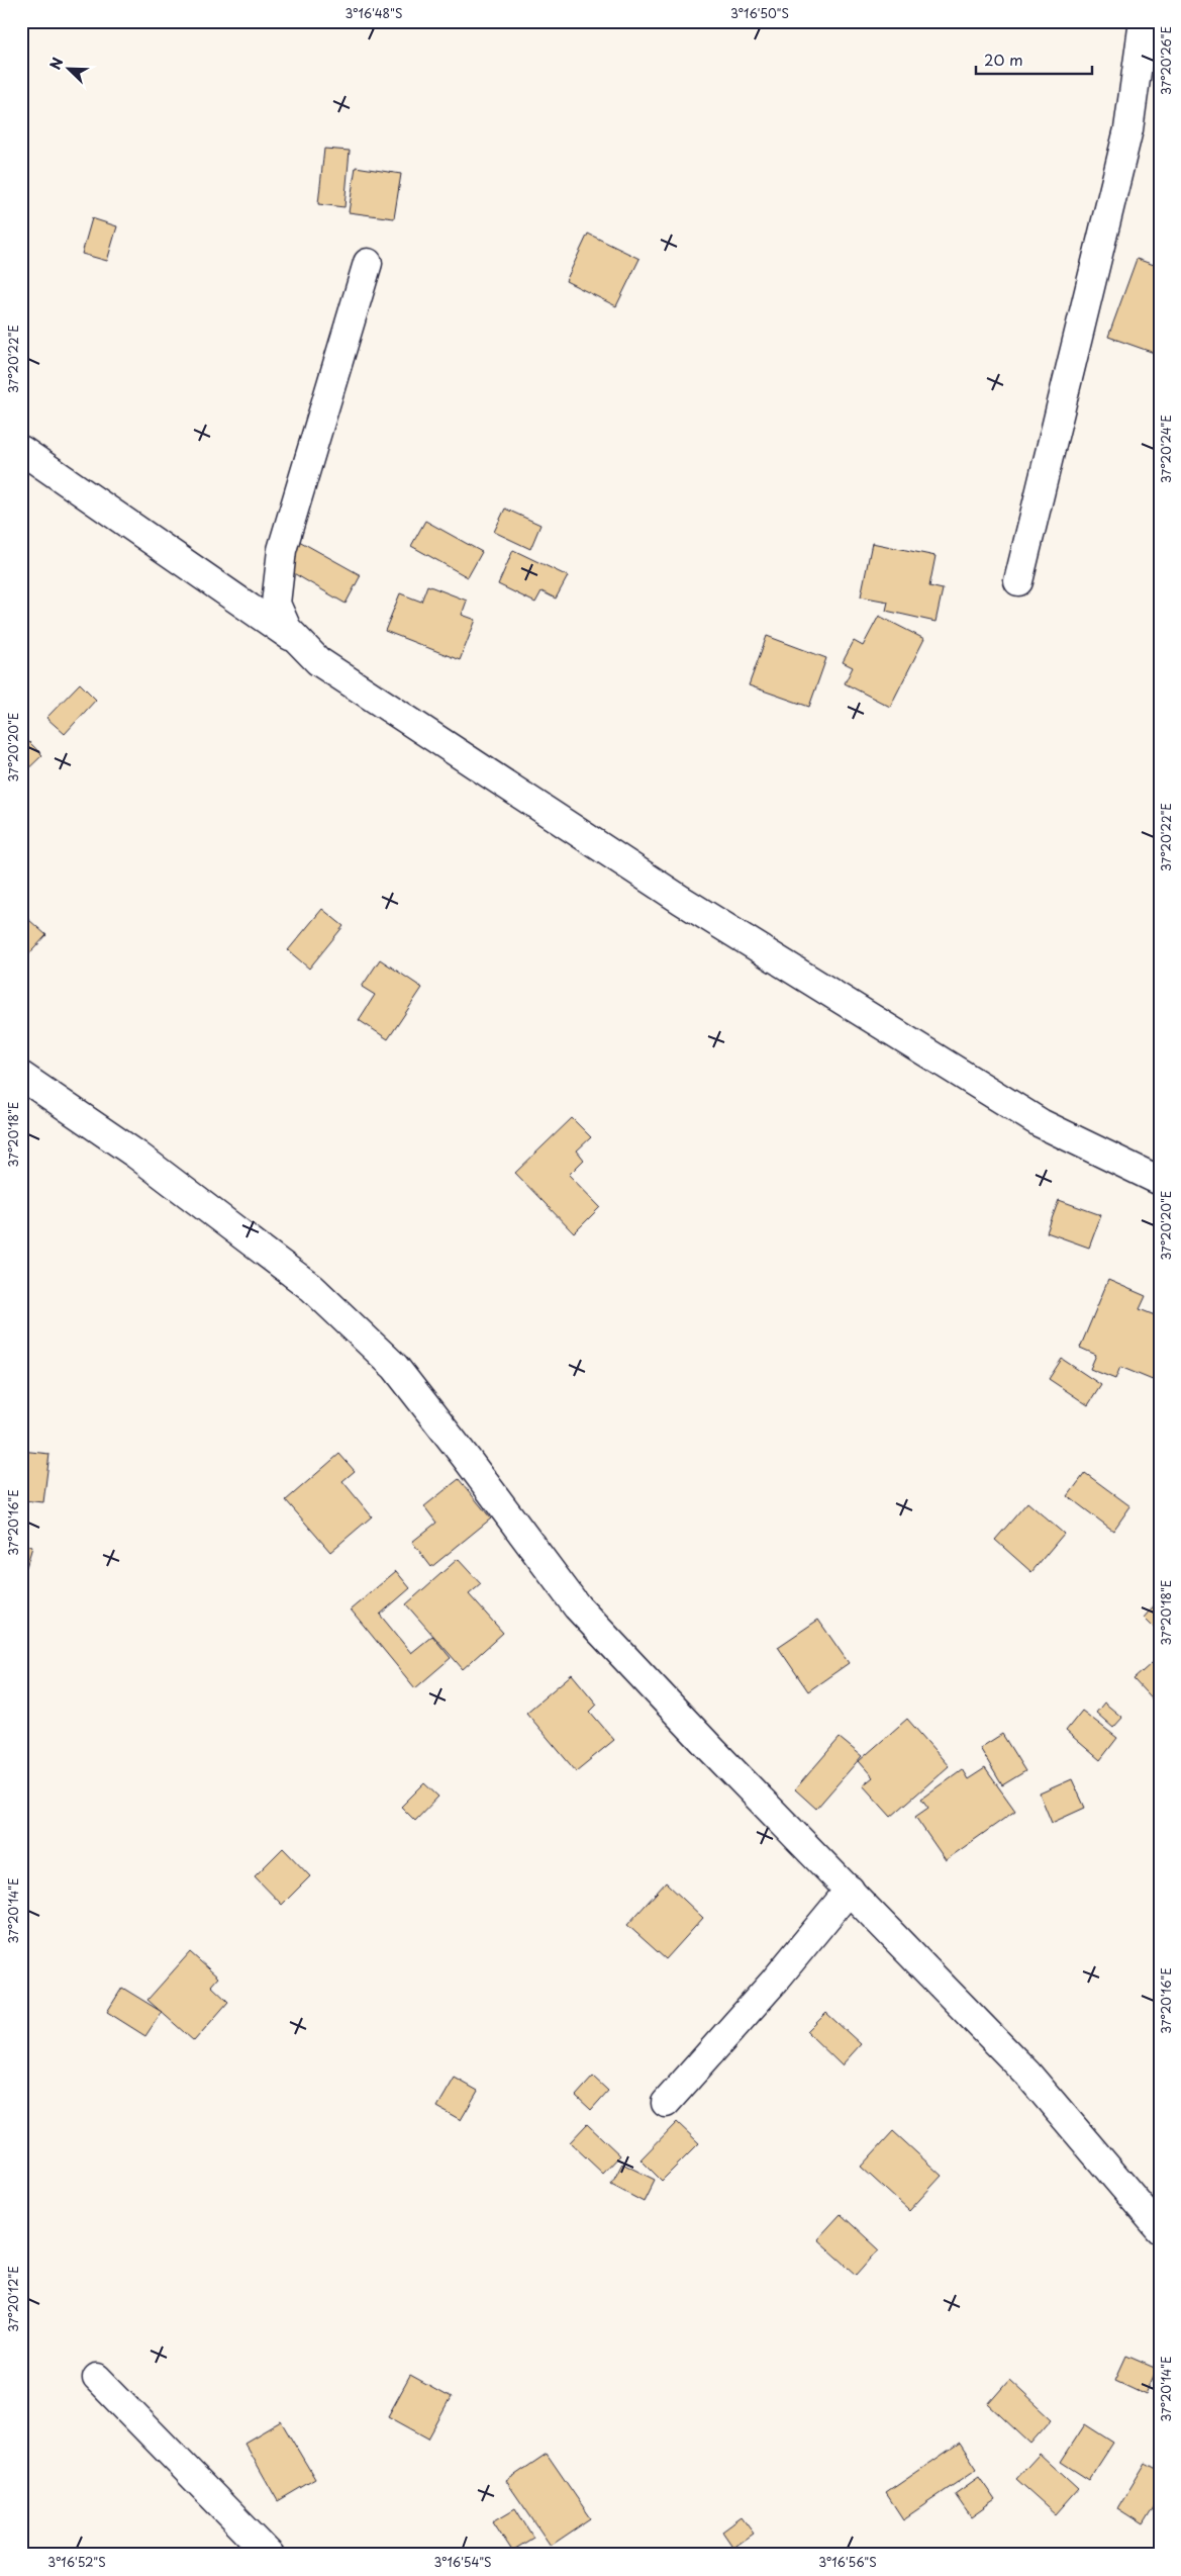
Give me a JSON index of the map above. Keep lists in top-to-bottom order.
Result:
{
  "scale_bar": "20 m",
  "north": "top left",
  "coordinates": [
    "3°16'48\"S",
    "3°16'50\"S",
    "37°20'26\"E",
    "37°20'22\"E",
    "37°20'24\"E",
    "37°20'20\"E",
    "37°20'18\"E",
    "37°20'16\"E",
    "37°20'14\"E",
    "37°20'12\"E",
    "3°16'52\"S",
    "3°16'54\"S",
    "3°16'56\"S"
  ]
}
